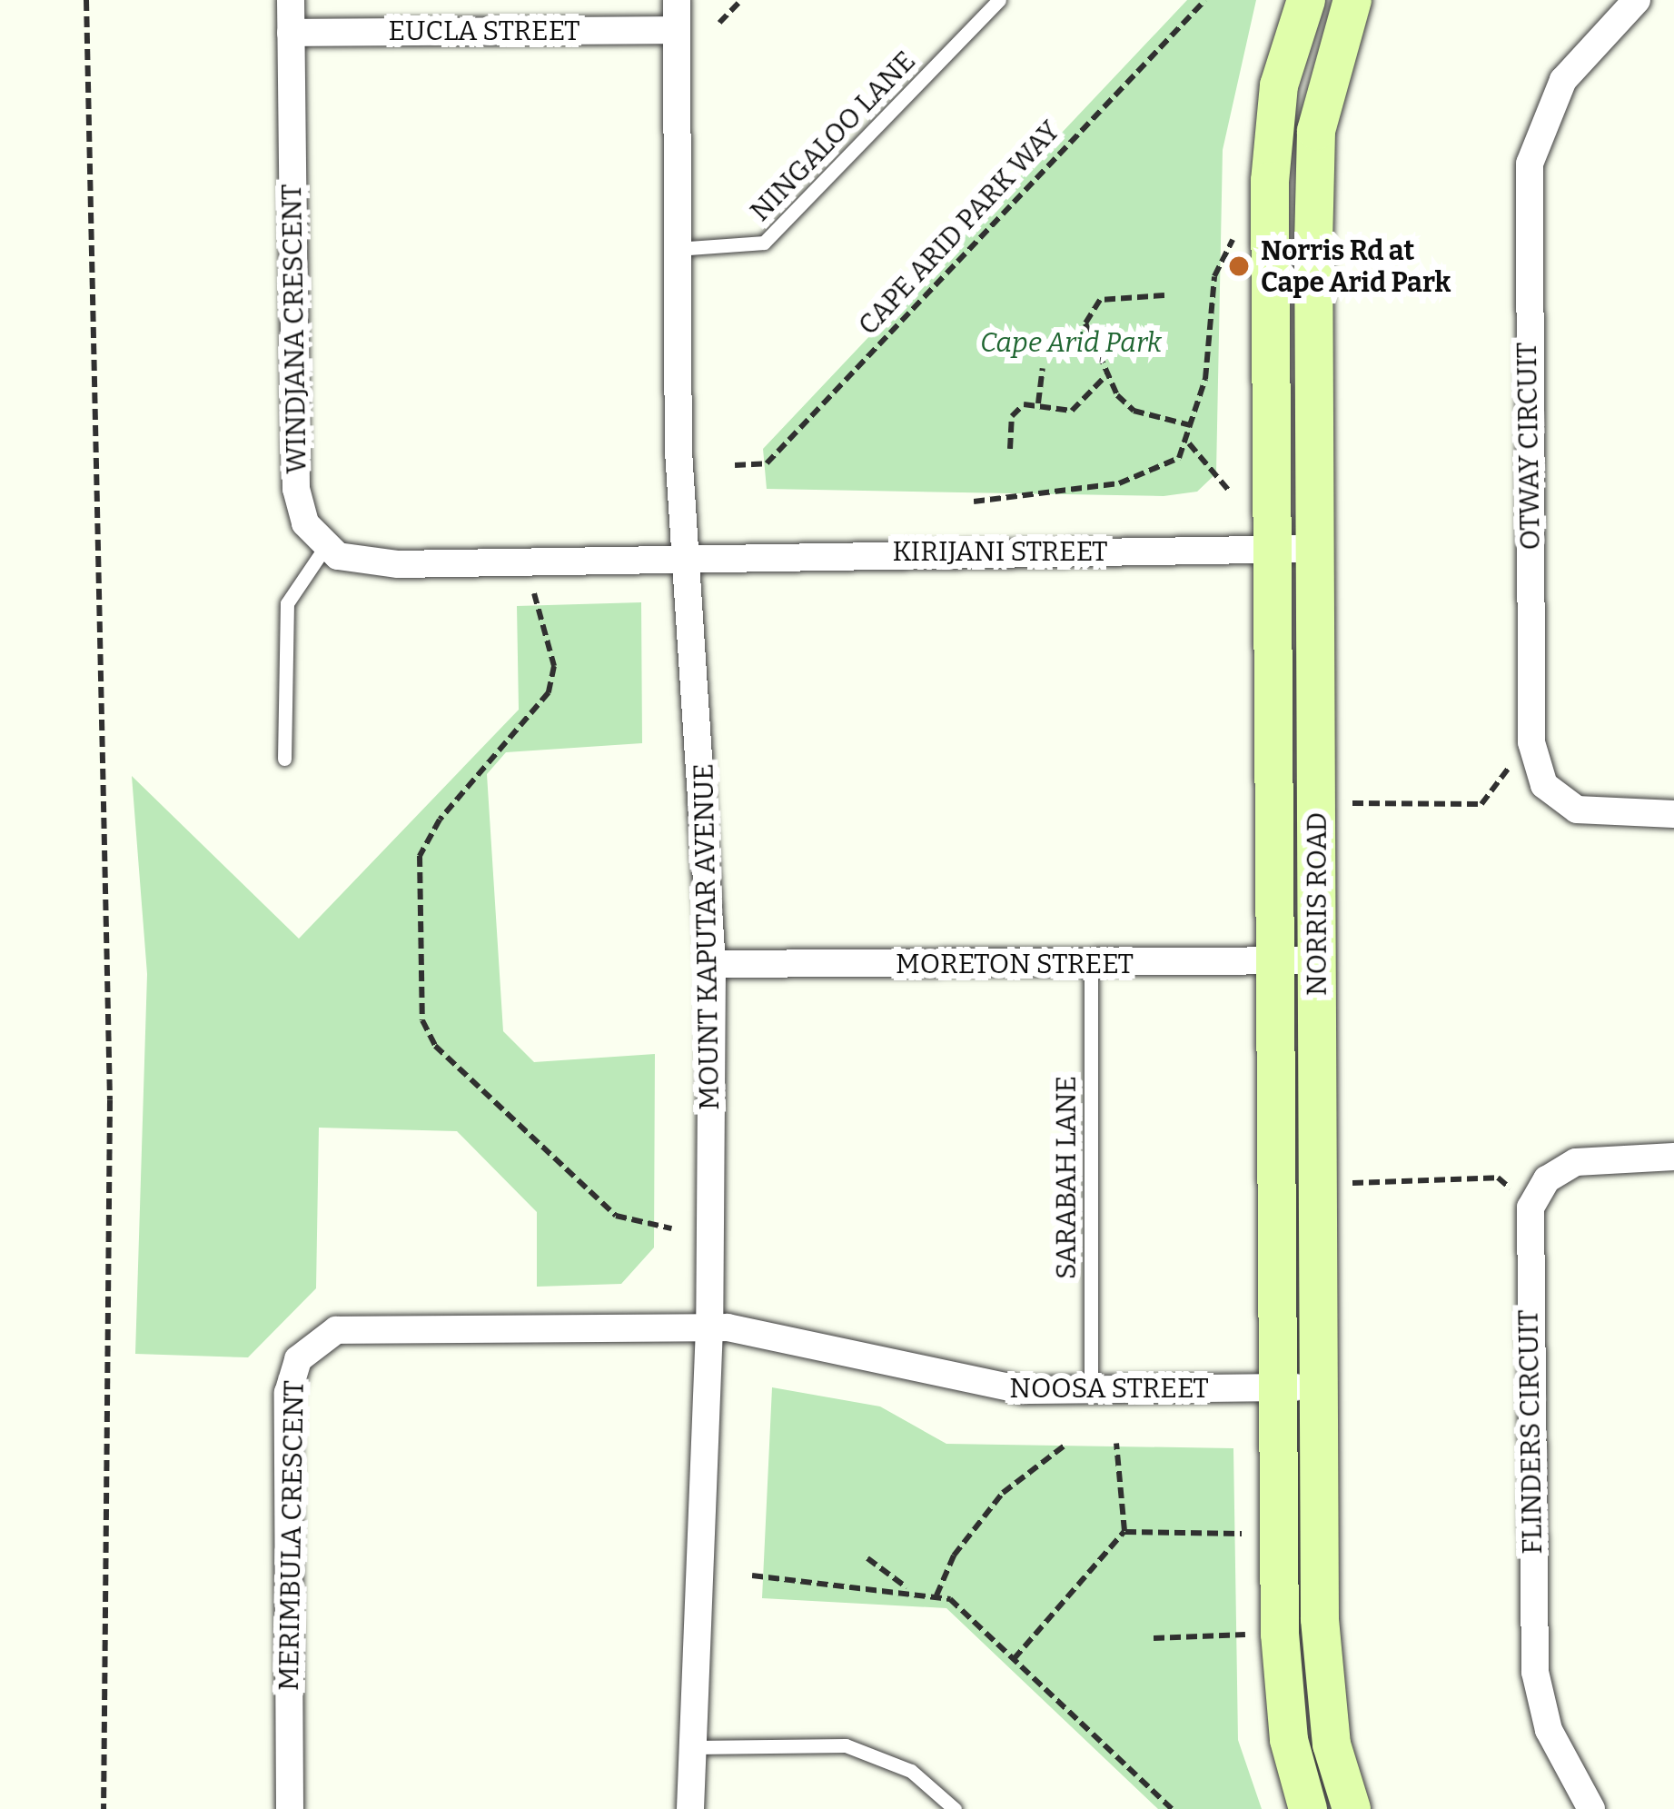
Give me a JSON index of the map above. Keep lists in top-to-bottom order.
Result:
{
  "streets": {
    "main road": ["NORRIS ROAD"],
    "street": [
      "EUCLA STREET",
      "WINDJANA CRESCENT",
      "OTWAY CIRCUIT",
      "KIRIJANI STREET",
      "MOUNT KAPUTAR AVENUE",
      "MORETON STREET",
      "NOOSA STREET",
      "FLINDERS CIRCUIT",
      "MERIMBULA CRESCENT"
    ],
    "lane": ["NINGALOO LANE", "SARABAH LANE"],
    "path": ["CAPE ARID PARK WAY"]
  },
  "crossings": [
    ["EUCLA STREET", "WINDJANA CRESCENT"],
    ["EUCLA STREET", "MOUNT KAPUTAR AVENUE"],
    ["NINGALOO LANE", "MOUNT KAPUTAR AVENUE"],
    ["KIRIJANI STREET", "NORRIS ROAD"],
    ["KIRIJANI STREET", "MOUNT KAPUTAR AVENUE"],
    ["NORRIS ROAD", "MORETON STREET"],
    ["NORRIS ROAD", "NOOSA STREET"],
    ["MOUNT KAPUTAR AVENUE", "MORETON STREET"],
    ["MOUNT KAPUTAR AVENUE", "NOOSA STREET"],
    ["MOUNT KAPUTAR AVENUE", "MERIMBULA CRESCENT"],
    ["MORETON STREET", "SARABAH LANE"],
    ["SARABAH LANE", "NOOSA STREET"],
    ["NOOSA STREET", "MERIMBULA CRESCENT"]
  ],
  "parks": ["Cape Arid Park"],
  "places": ["Norris Rd at Cape Arid Park"]
}
